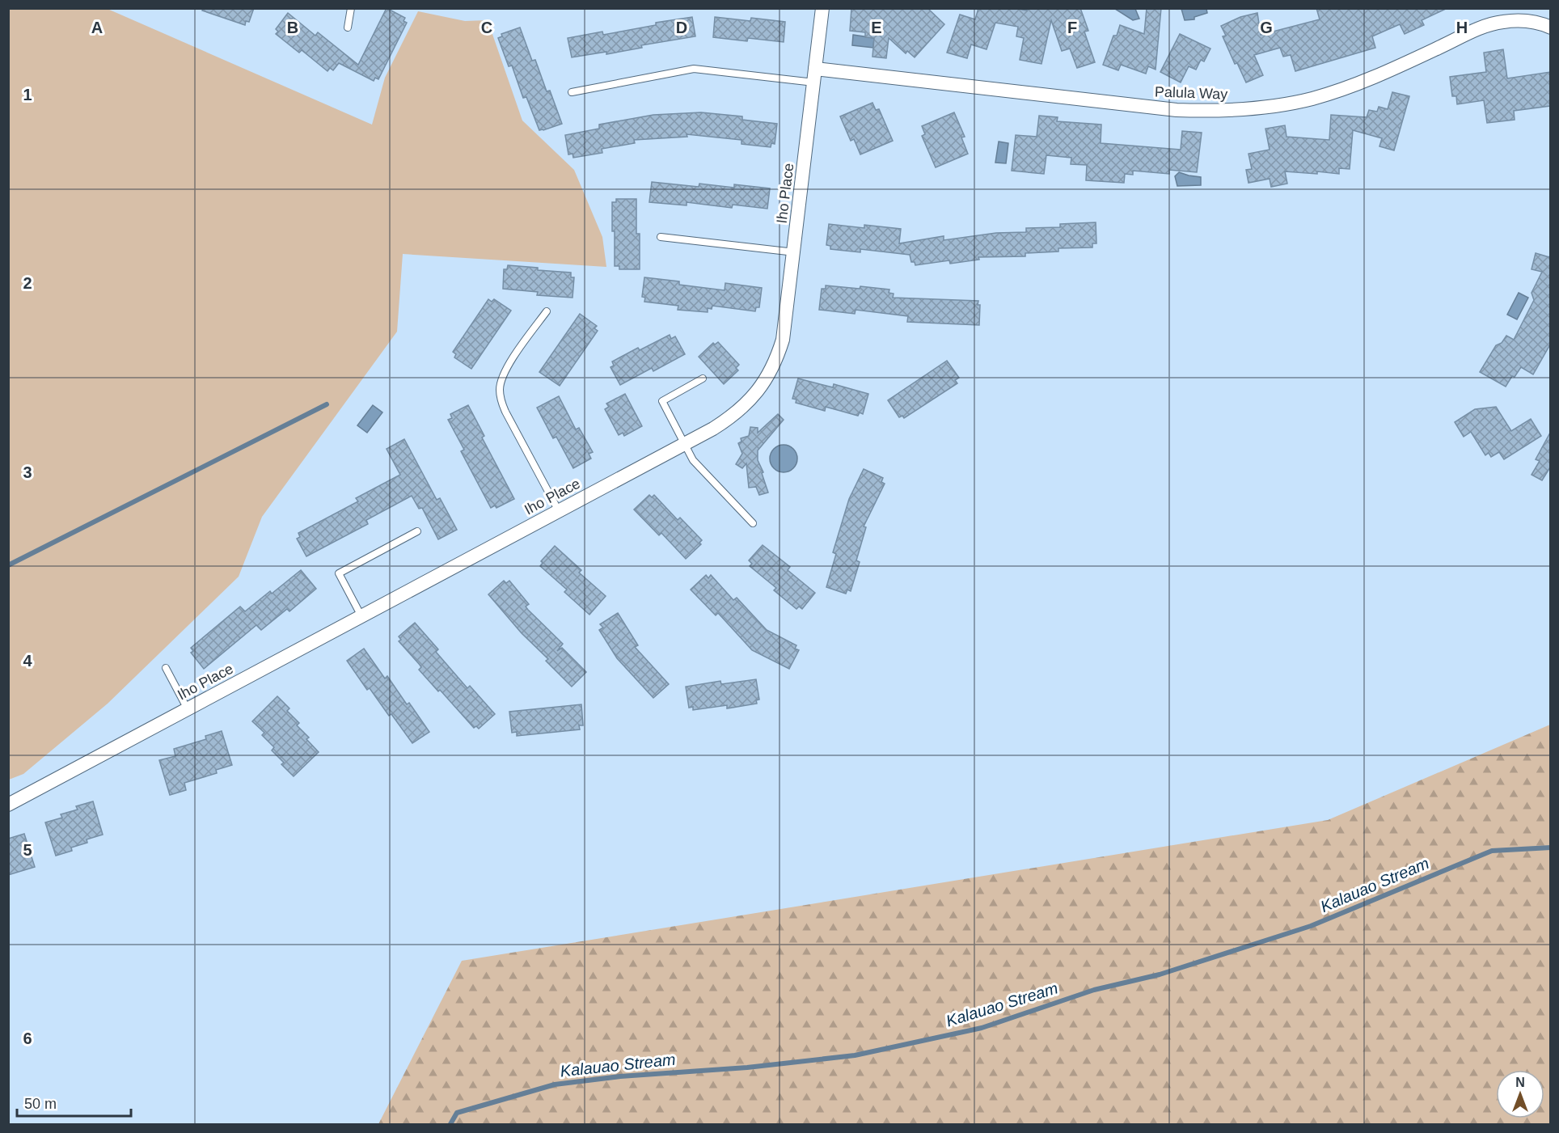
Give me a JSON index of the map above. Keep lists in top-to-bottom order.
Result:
{
  "streets": {
    "street": ["Palula Way", "Iho Place"]
  },
  "crossings": [
    ["Palula Way", "Iho Place"]
  ],
  "water": ["Kalauao Stream"],
  "scale_bar": "50 m",
  "north": "top",
  "grid": {
    "columns": [
      "A",
      "B",
      "C",
      "D",
      "E",
      "F",
      "G",
      "H"
    ],
    "rows": [
      "1",
      "2",
      "3",
      "4",
      "5",
      "6"
    ]
  }
}
